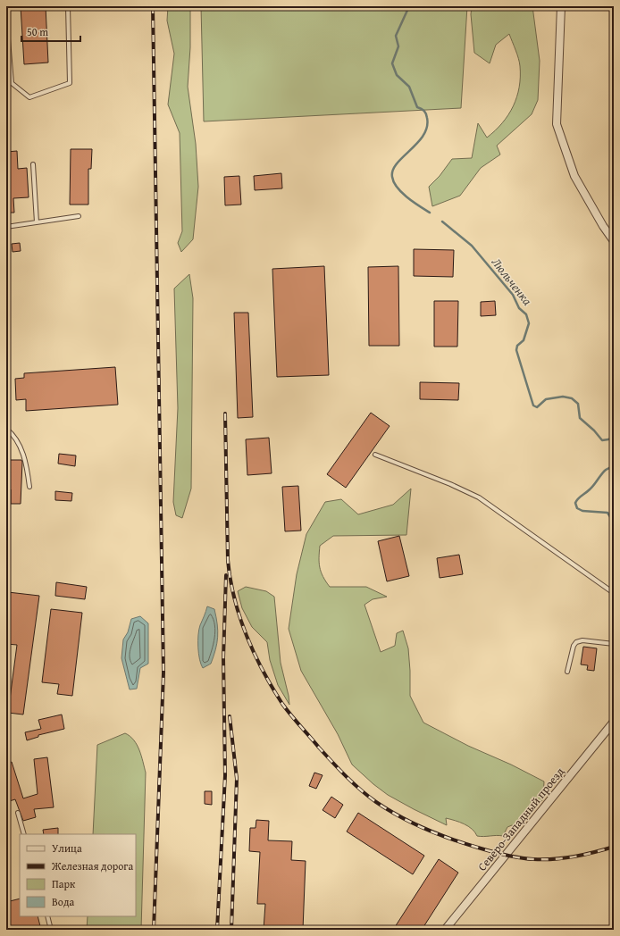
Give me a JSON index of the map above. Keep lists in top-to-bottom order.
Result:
{
  "streets": {
    "street": ["Северо-Западный проезд"]
  },
  "water": ["Люльченка"],
  "legend": [
    "Улица",
    "Железная дорога",
    "Парк",
    "Вода"
  ],
  "scale_bar": "50 m"
}
